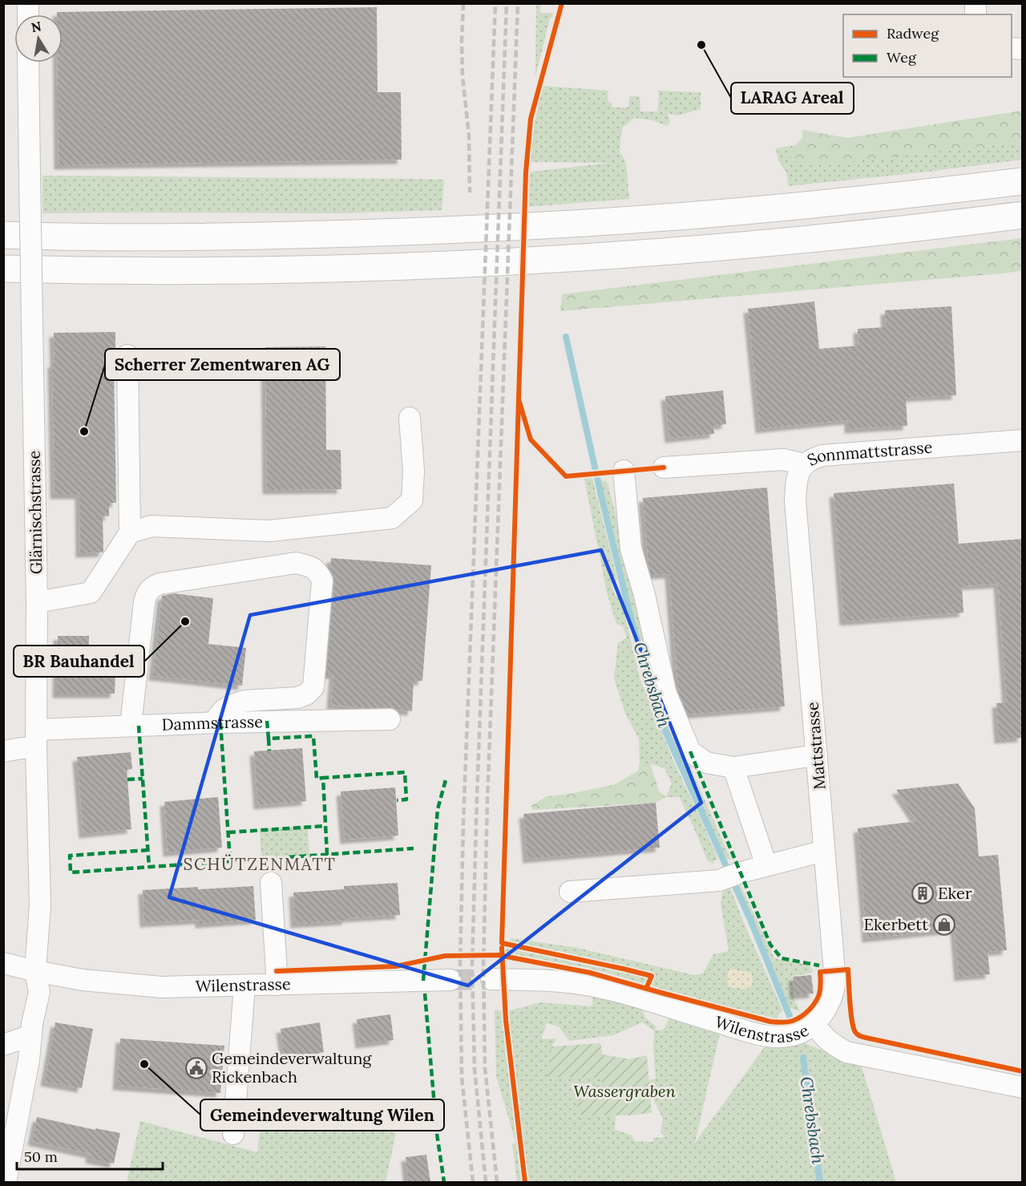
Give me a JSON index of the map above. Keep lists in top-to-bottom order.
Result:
{
  "streets": {
    "street": [
      "Sonnmattstrasse",
      "Glärnischstrasse",
      "Dammstrasse",
      "Mattstrasse",
      "Wilenstrasse"
    ]
  },
  "crossings": [
    ["Sonnmattstrasse", "Mattstrasse"],
    ["Glärnischstrasse", "Dammstrasse"],
    ["Glärnischstrasse", "Wilenstrasse"],
    ["Mattstrasse", "Wilenstrasse"]
  ],
  "districts": ["SCHÜTZENMATT"],
  "water": ["Chrebsbach"],
  "parks": ["Wassergraben"],
  "places": {
    "other": [
      "LARAG Areal",
      "Scherrer Zementwaren AG",
      "BR Bauhandel",
      "Gemeindeverwaltung Wilen"
    ],
    "building": ["Eker"],
    "shop": ["Ekerbett"],
    "public building": ["Gemeindeverwaltung Rickenbach"]
  },
  "legend": ["Radweg", "Weg"],
  "scale_bar": "50 m",
  "north": "top"
}
